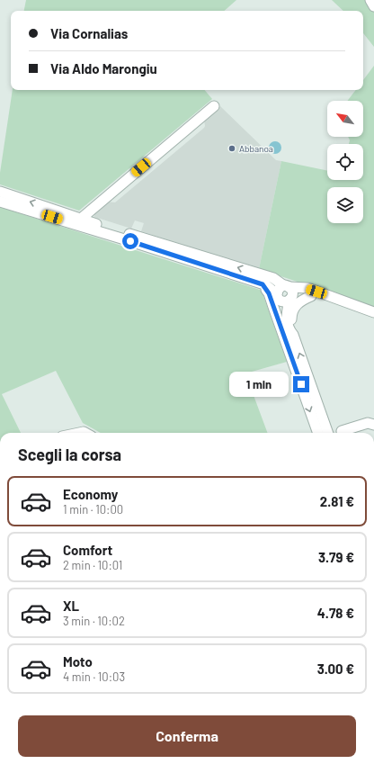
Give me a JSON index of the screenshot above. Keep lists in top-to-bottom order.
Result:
{
  "places": ["Abbanoa"],
  "north": "top left",
  "page": {
    "banner": ["Via Cornalias", "Via Aldo Marongiu"],
    "bubble": "1 min",
    "heading": "Scegli la corsa",
    "list": [
      {
        "name": "Economy",
        "note": "1 min · 10:00",
        "value": "2.81 €"
      },
      {
        "name": "Comfort",
        "note": "2 min · 10:01",
        "value": "3.79 €"
      },
      {
        "name": "XL",
        "note": "3 min · 10:02",
        "value": "4.78 €"
      },
      {
        "name": "Moto",
        "note": "4 min · 10:03",
        "value": "3.00 €"
      }
    ],
    "buttons": "Conferma"
  }
}
